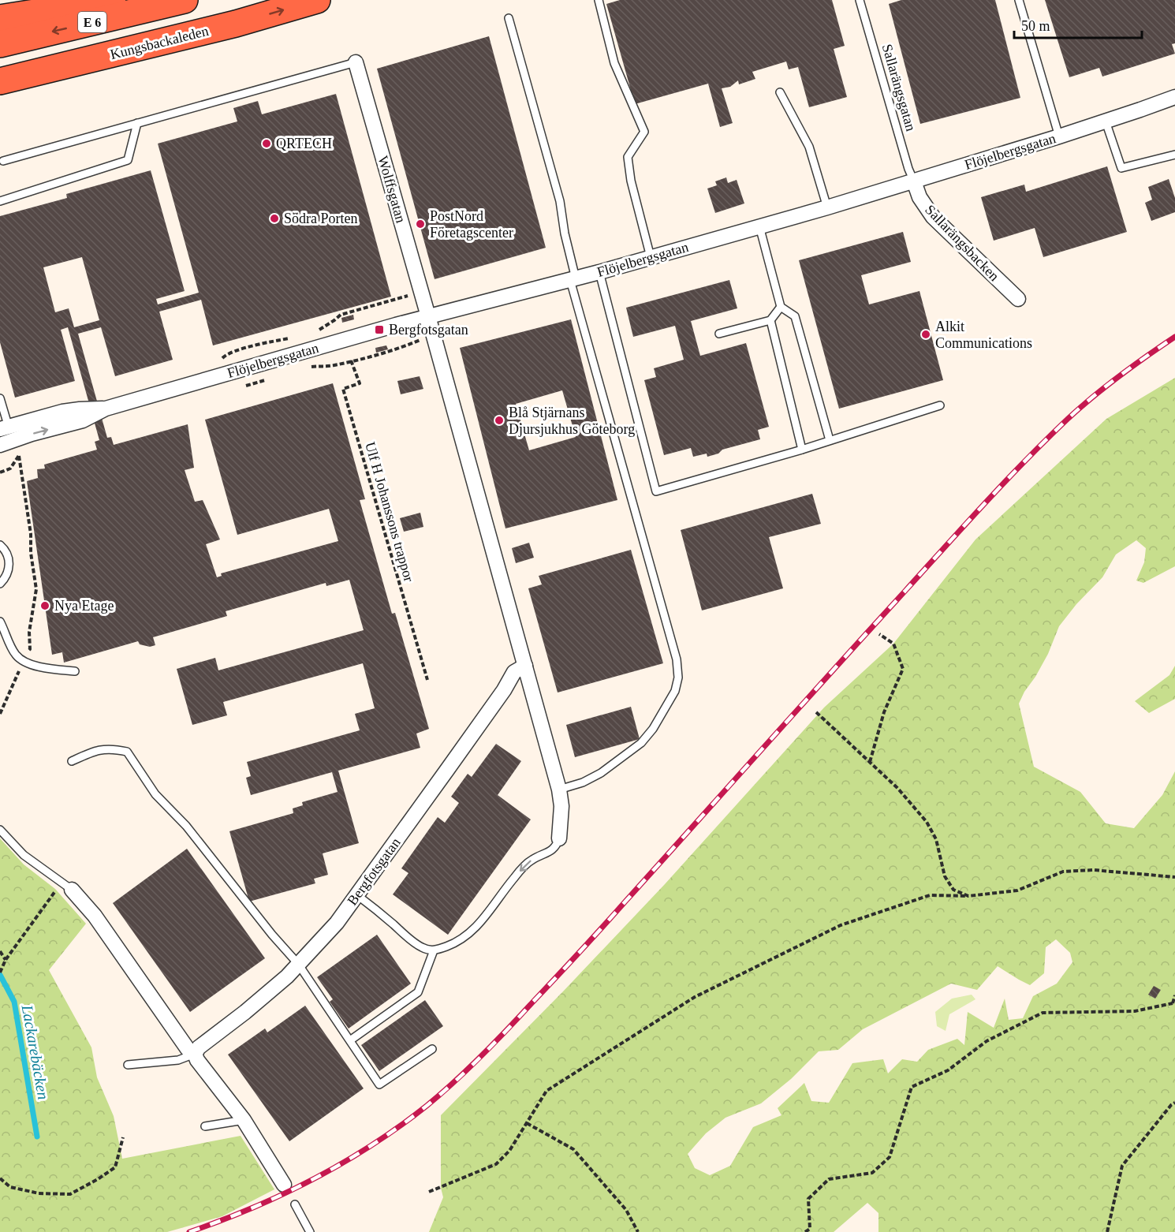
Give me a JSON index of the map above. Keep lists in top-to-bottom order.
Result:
{
  "streets": {
    "highway": ["E 6", "Kungsbackaleden"],
    "street": [
      "Flöjelbergsgatan",
      "Wolffsgatan",
      "Sallarängsbacken",
      "Bergfotsgatan"
    ],
    "lane": ["Sallarängsgatan"],
    "path": ["Ulf H Johanssons trappor"]
  },
  "crossings": [
    ["Sallarängsgatan", "Flöjelbergsgatan"],
    ["Sallarängsgatan", "Sallarängsbacken"],
    ["Flöjelbergsgatan", "Wolffsgatan"],
    ["Flöjelbergsgatan", "Sallarängsbacken"]
  ],
  "water": ["Lackarebäcken"],
  "places": {
    "other": [
      "QRTECH",
      "Södra Porten",
      "PostNord Företagscenter",
      "Alkit Communications",
      "Blå Stjärnans Djursjukhus Göteborg",
      "Nya Etage"
    ],
    "transit": ["Bergfotsgatan"]
  },
  "scale_bar": "50 m"
}
